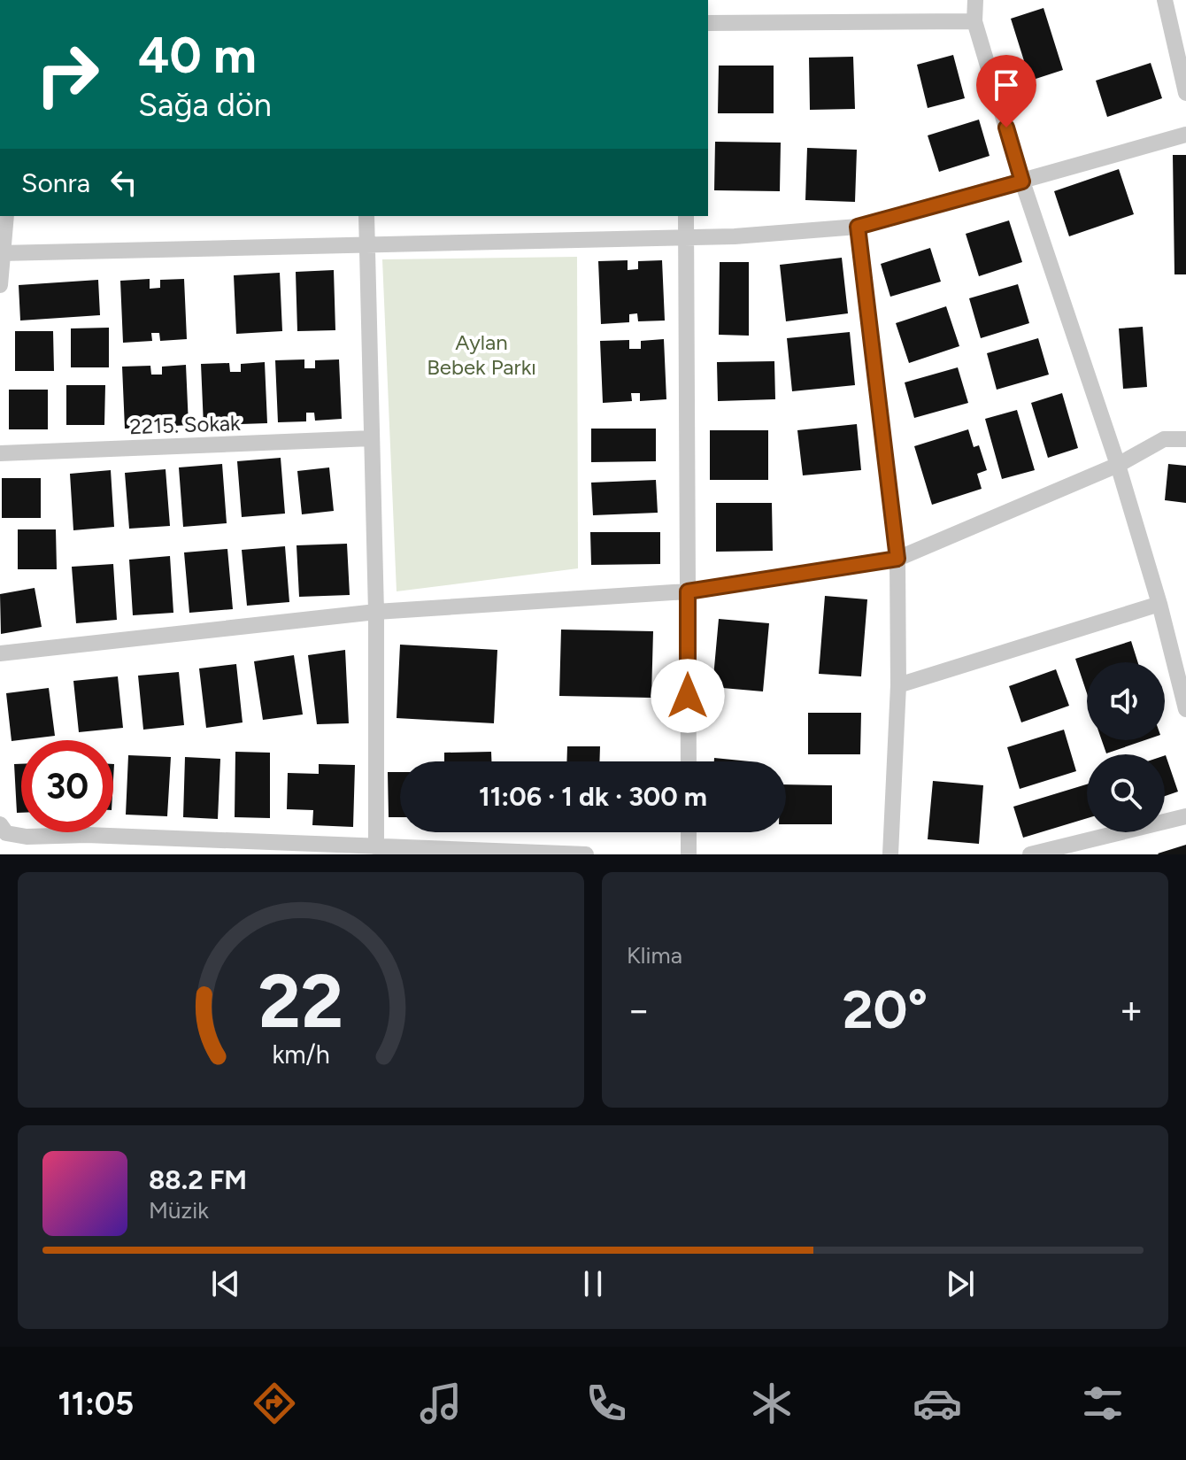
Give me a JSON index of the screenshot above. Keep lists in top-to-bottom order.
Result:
{
  "streets": {
    "street": ["2215. Sokak"]
  },
  "parks": ["Aylan Bebek Parkı"],
  "page": {
    "turn": ["40 m", "Sağa dön"],
    "then": "Sonra",
    "limit": "30",
    "trip": "11:06 · 1 dk · 300 m",
    "tile": "Klima",
    "heat": ["−", "20°", "+"],
    "song": ["88.2 FM", "Müzik"],
    "tabs": "11:05",
    "gauge": ["22", "km/h"]
  }
}
